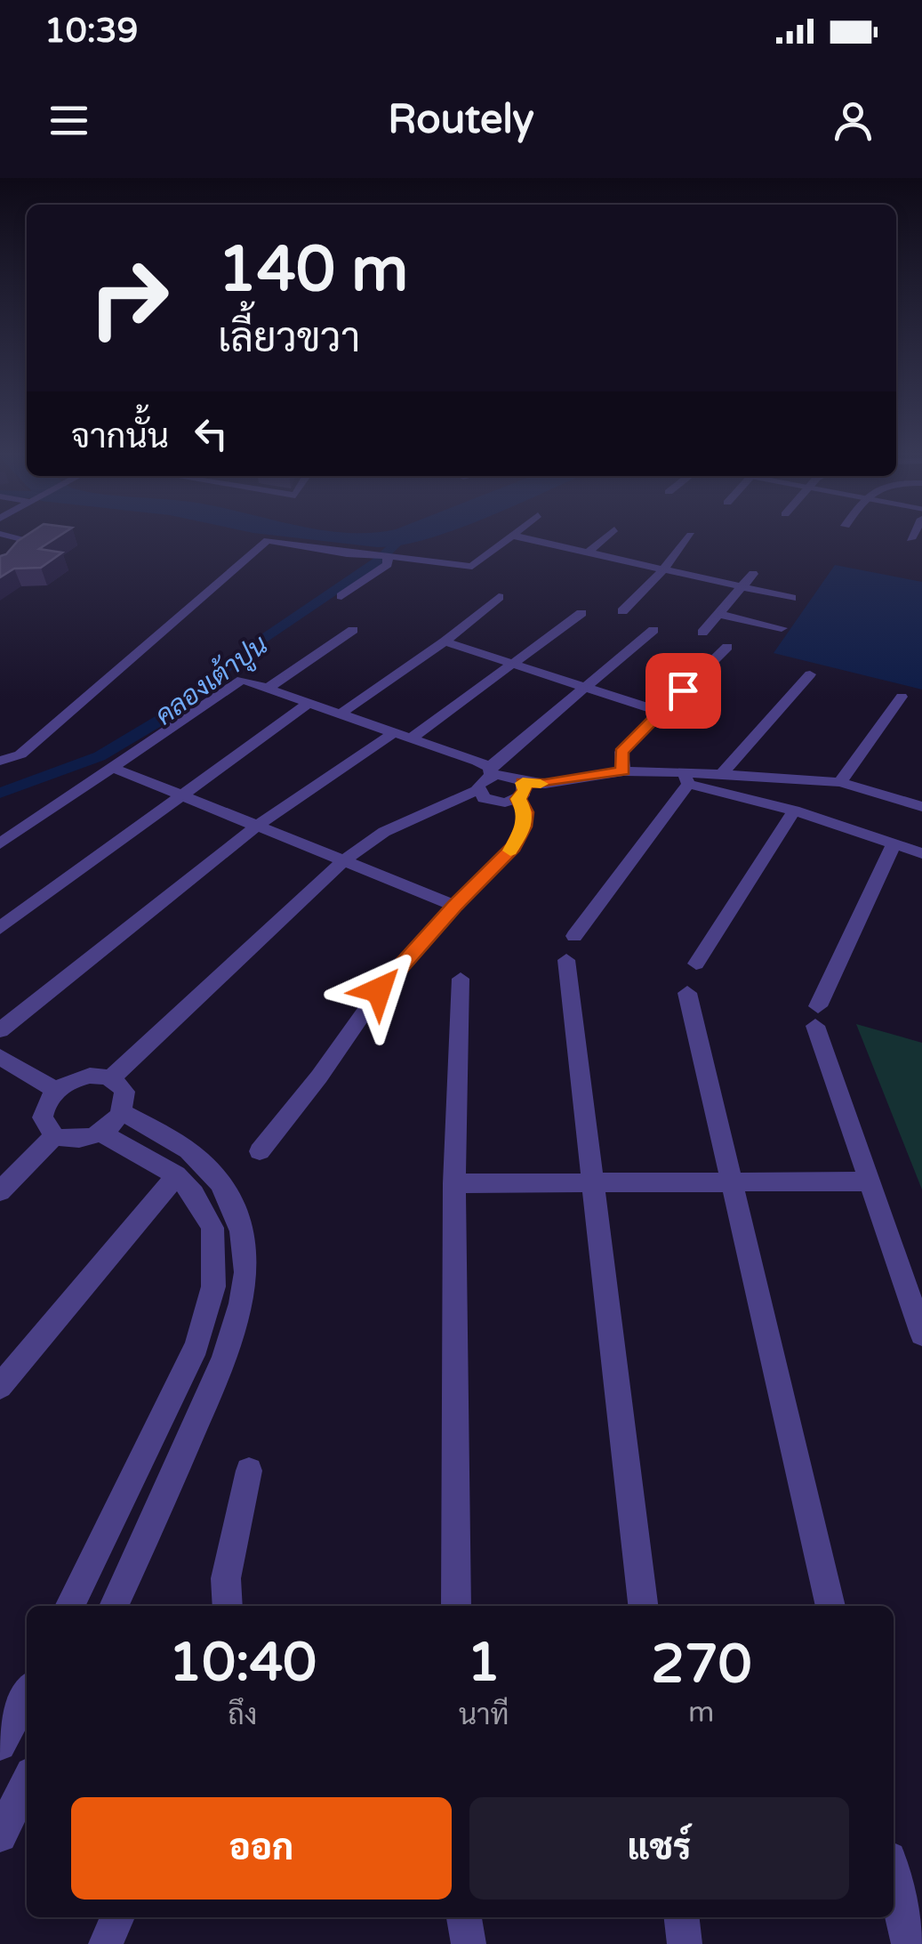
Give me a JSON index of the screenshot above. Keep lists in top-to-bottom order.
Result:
{
  "water": ["คลองเต้าปูน"],
  "page": {
    "status": "10:39",
    "header": "Routely",
    "turn": ["140 m", "เลี้ยวขวา"],
    "then": "จากนั้น",
    "eta": [
      "10:40",
      "ถึง",
      "1",
      "นาที",
      "270",
      "m"
    ],
    "buttons": ["ออก", "แชร์"]
  }
}
